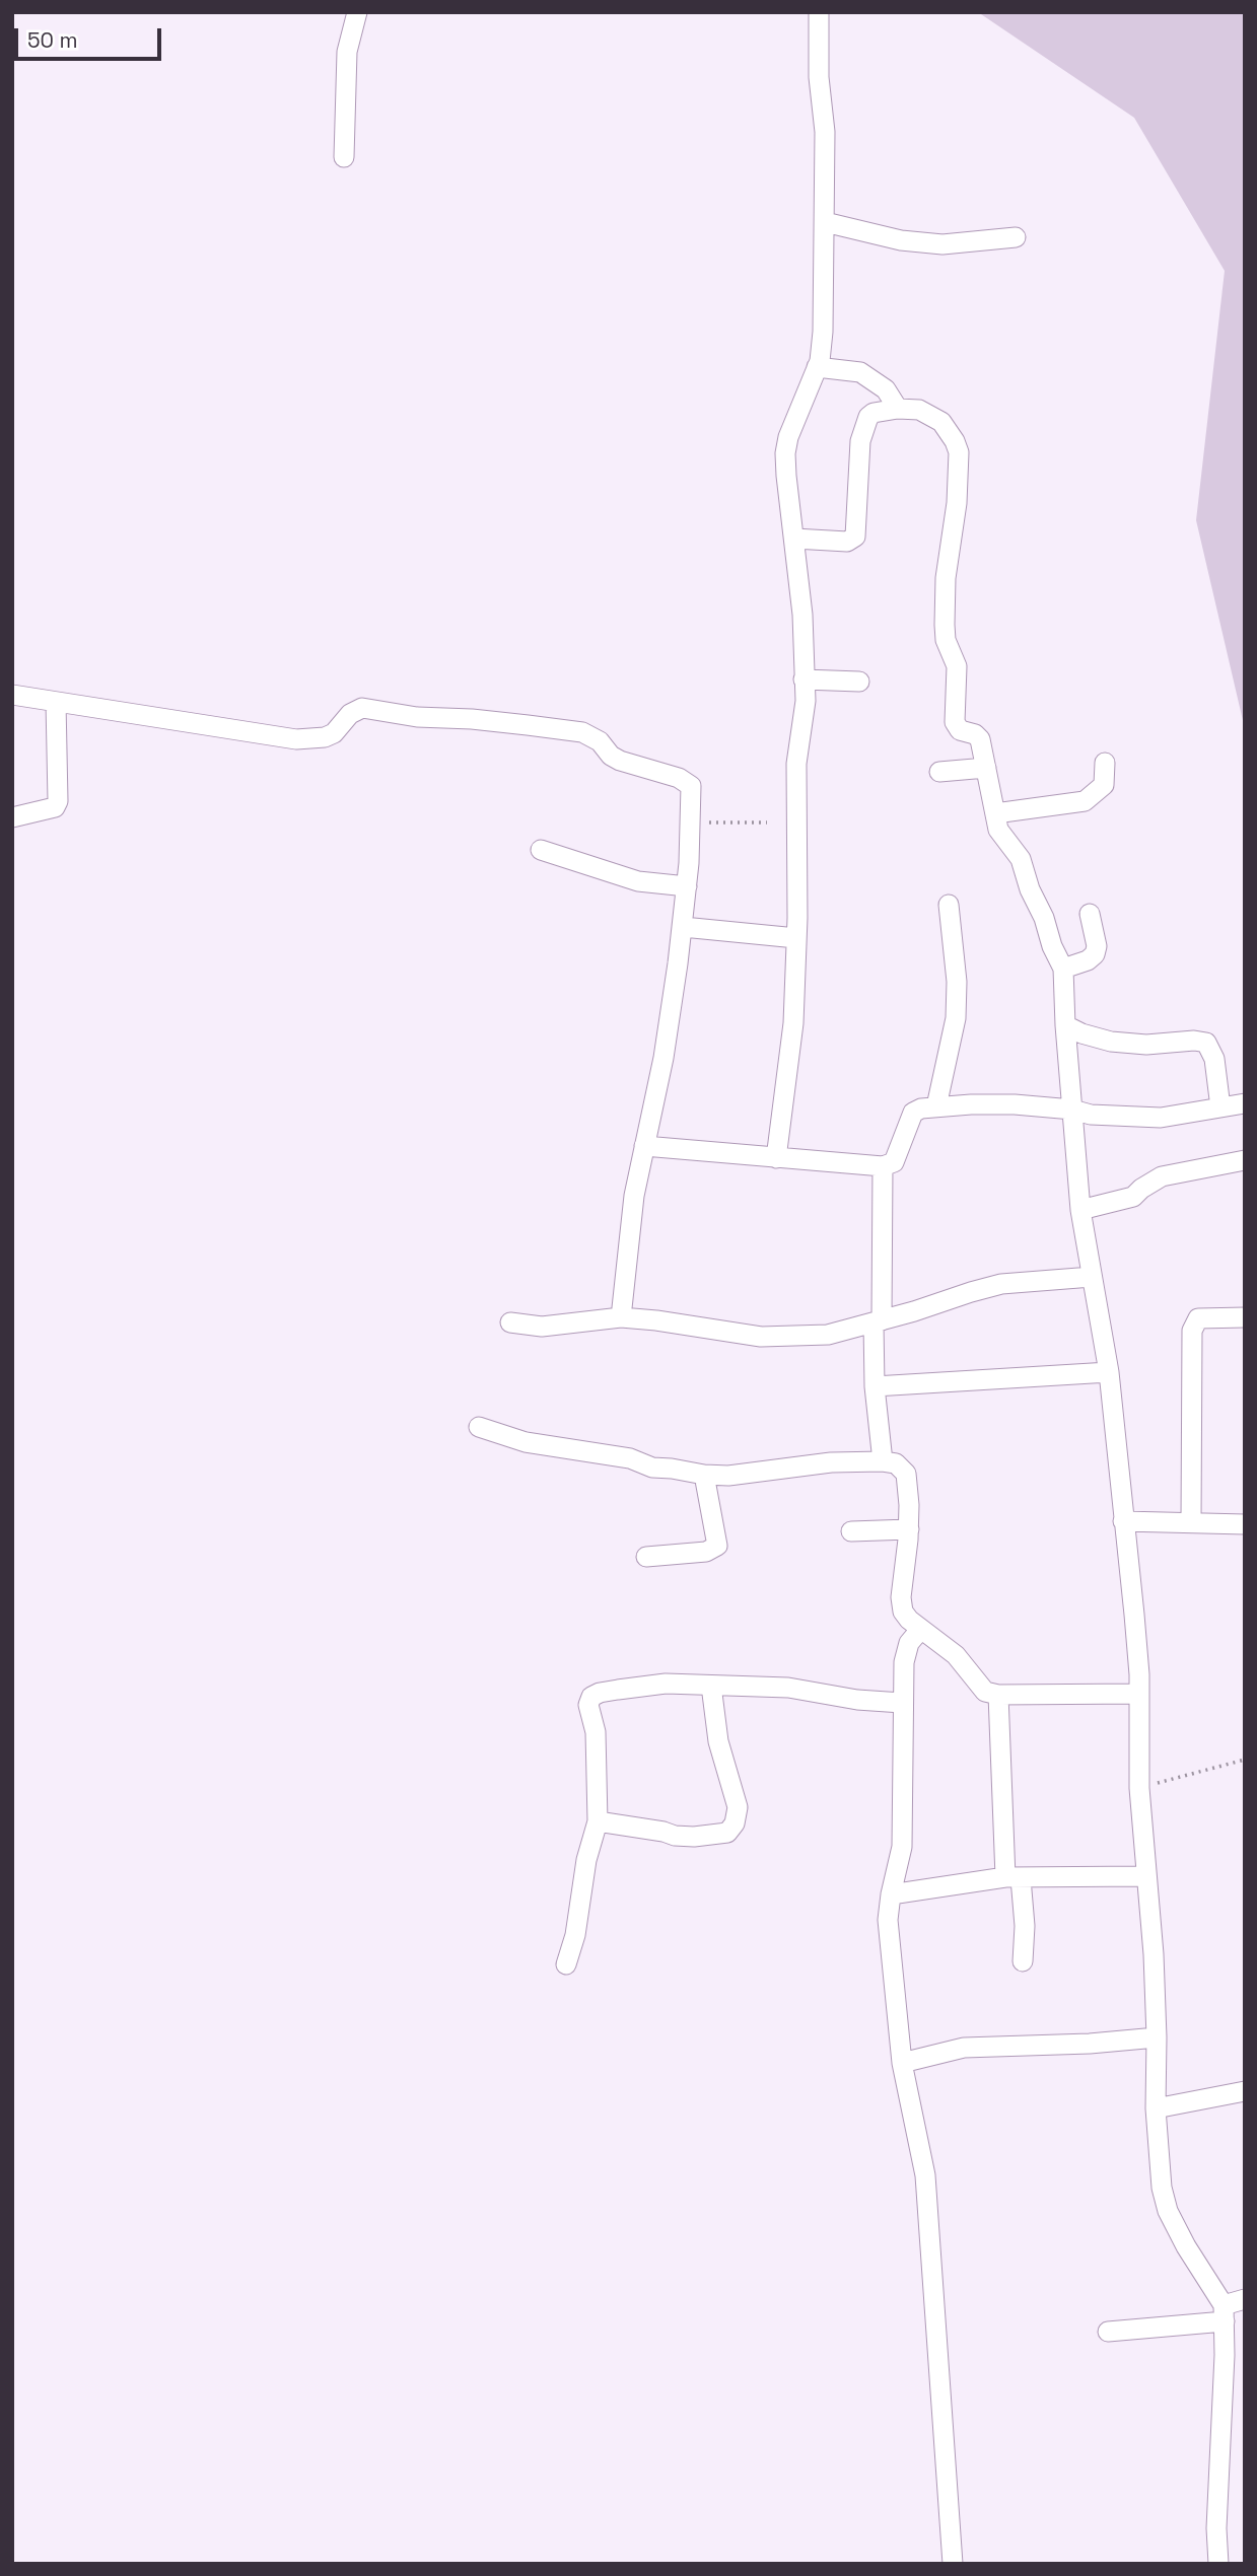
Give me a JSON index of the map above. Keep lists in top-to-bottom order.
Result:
{
  "scale_bar": "50 m"
}
